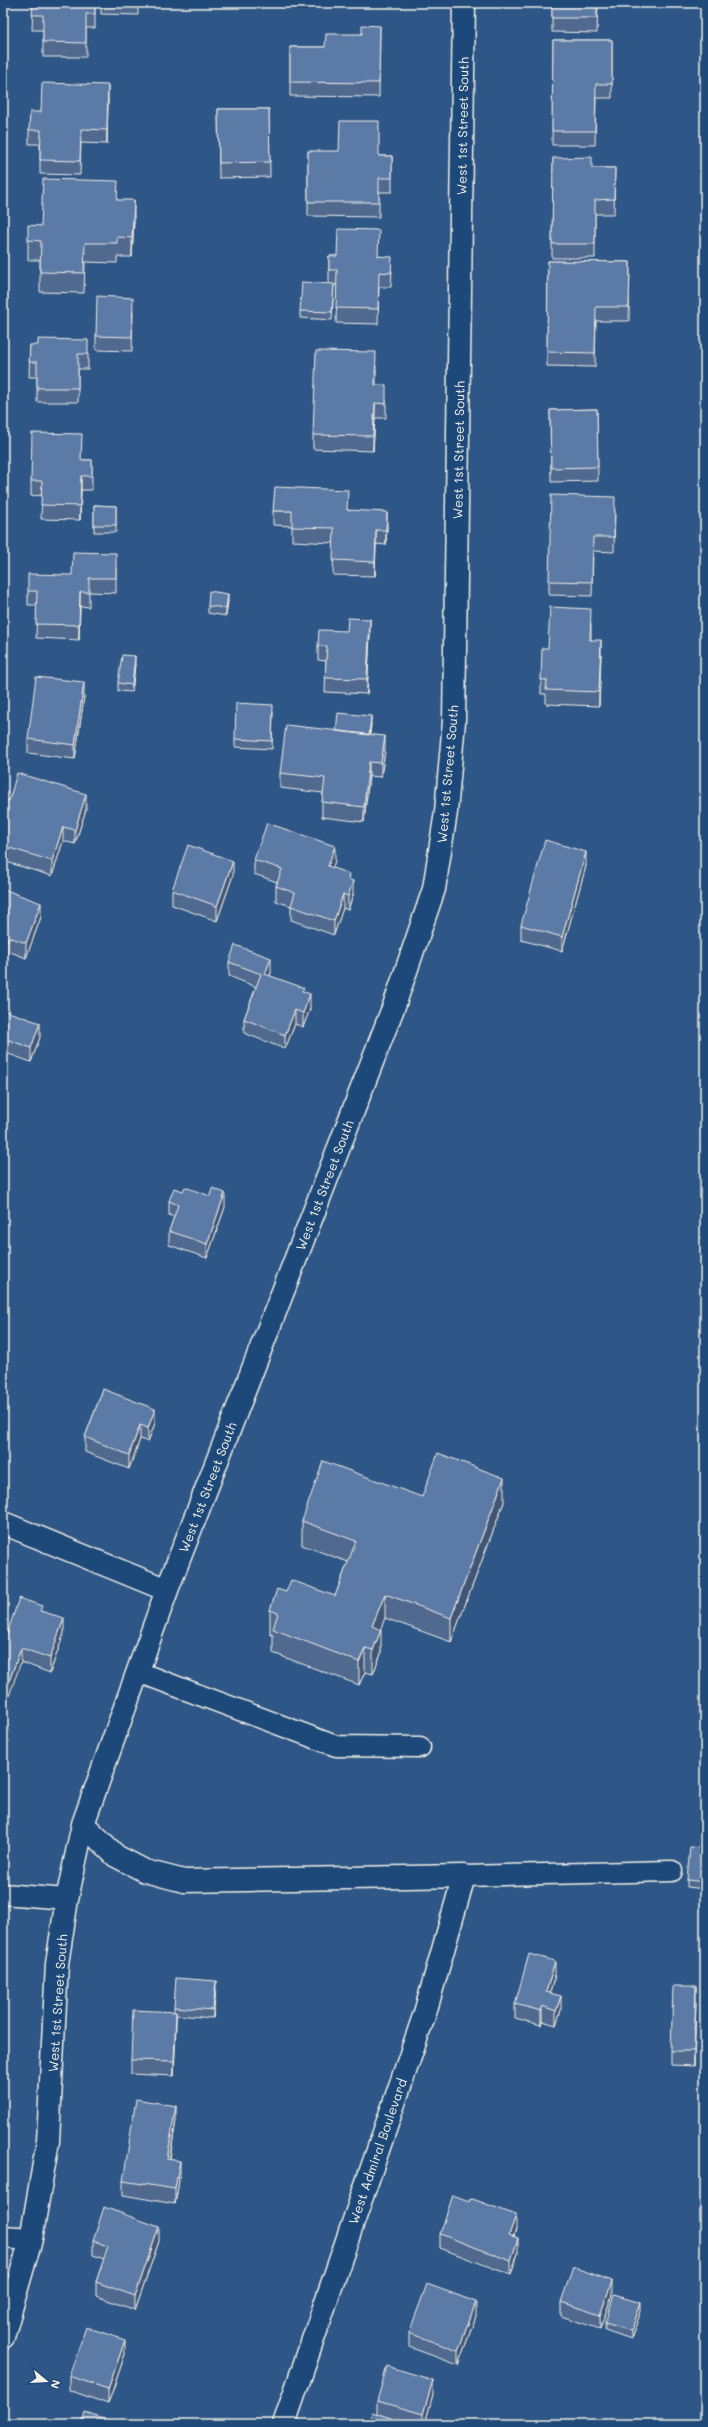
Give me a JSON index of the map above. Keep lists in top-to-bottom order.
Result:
{
  "streets": {
    "street": ["West 1st Street South", "West Admiral Boulevard"]
  },
  "north": "right"
}
